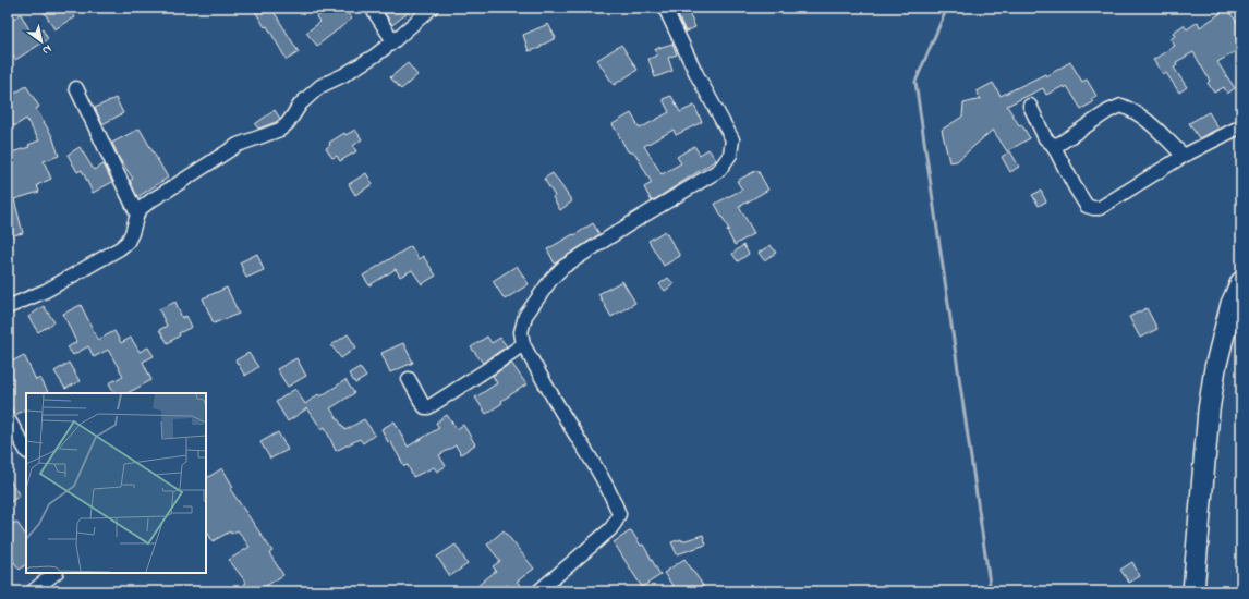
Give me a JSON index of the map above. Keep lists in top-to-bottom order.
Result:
{
  "north": "bottom right"
}
